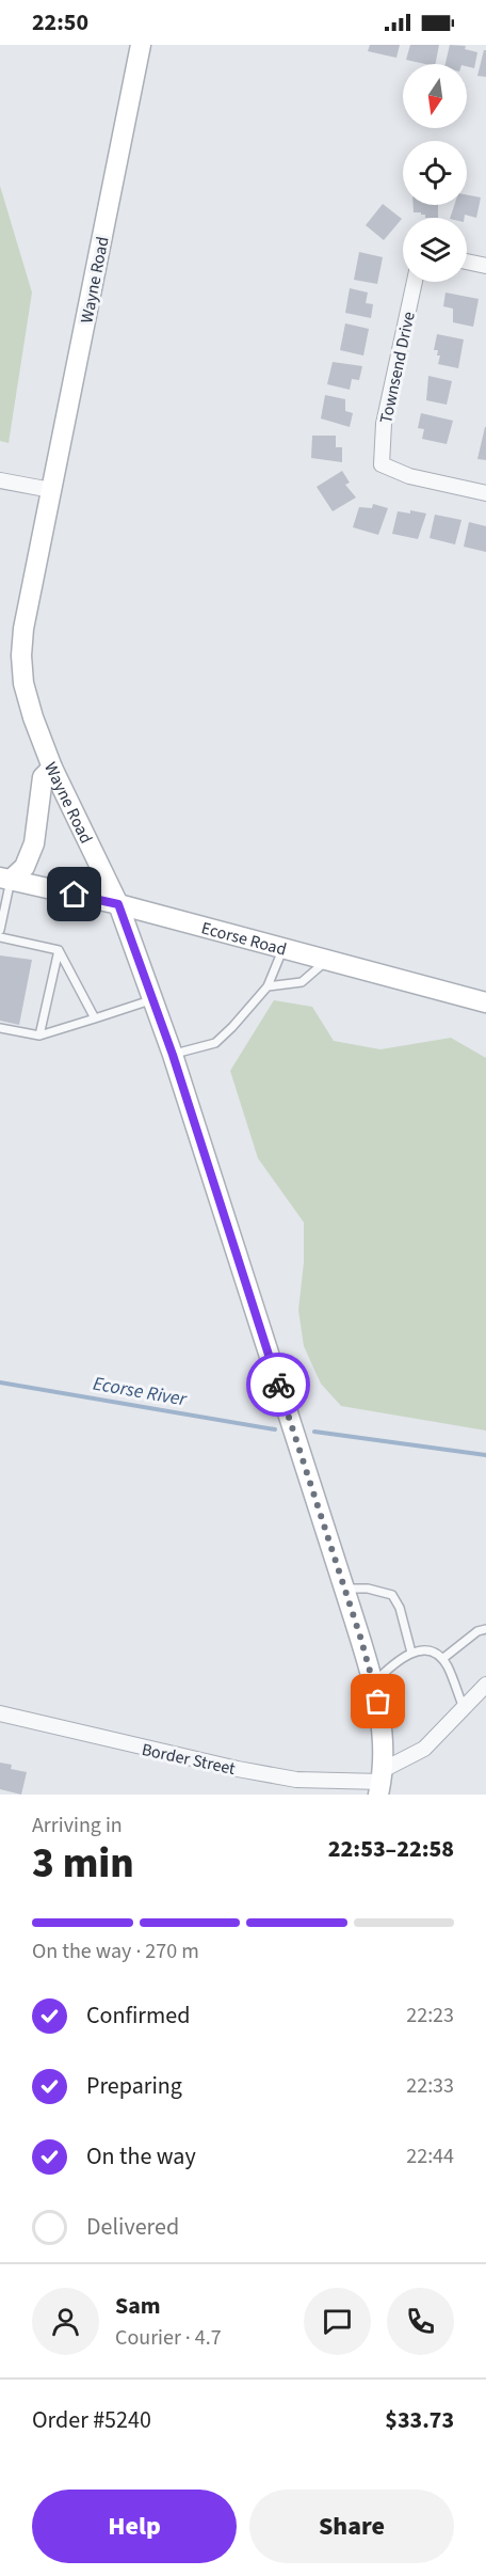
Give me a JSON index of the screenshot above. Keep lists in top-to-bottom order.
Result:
{
  "streets": {
    "main road": ["Wayne Road", "Ecorse Road"],
    "street": ["Townsend Drive", "Border Street"]
  },
  "crossings": [
    ["Wayne Road", "Ecorse Road"],
    ["Wayne Road", "Border Street"]
  ],
  "water": ["Ecorse River"],
  "north": "bottom",
  "page": {
    "status": "22:50",
    "heading": ["3 min", "Arriving in", "22:53–22:58"],
    "panel": [
      "Sam",
      "Courier · 4.7",
      "Order #5240",
      "$33.73"
    ],
    "bar": "On the way · 270 m",
    "list": [
      ["Confirmed", "22:23"],
      ["Preparing", "22:33"],
      ["On the way", "22:44"],
      "Delivered"
    ],
    "buttons": ["Help", "Share"]
  }
}
